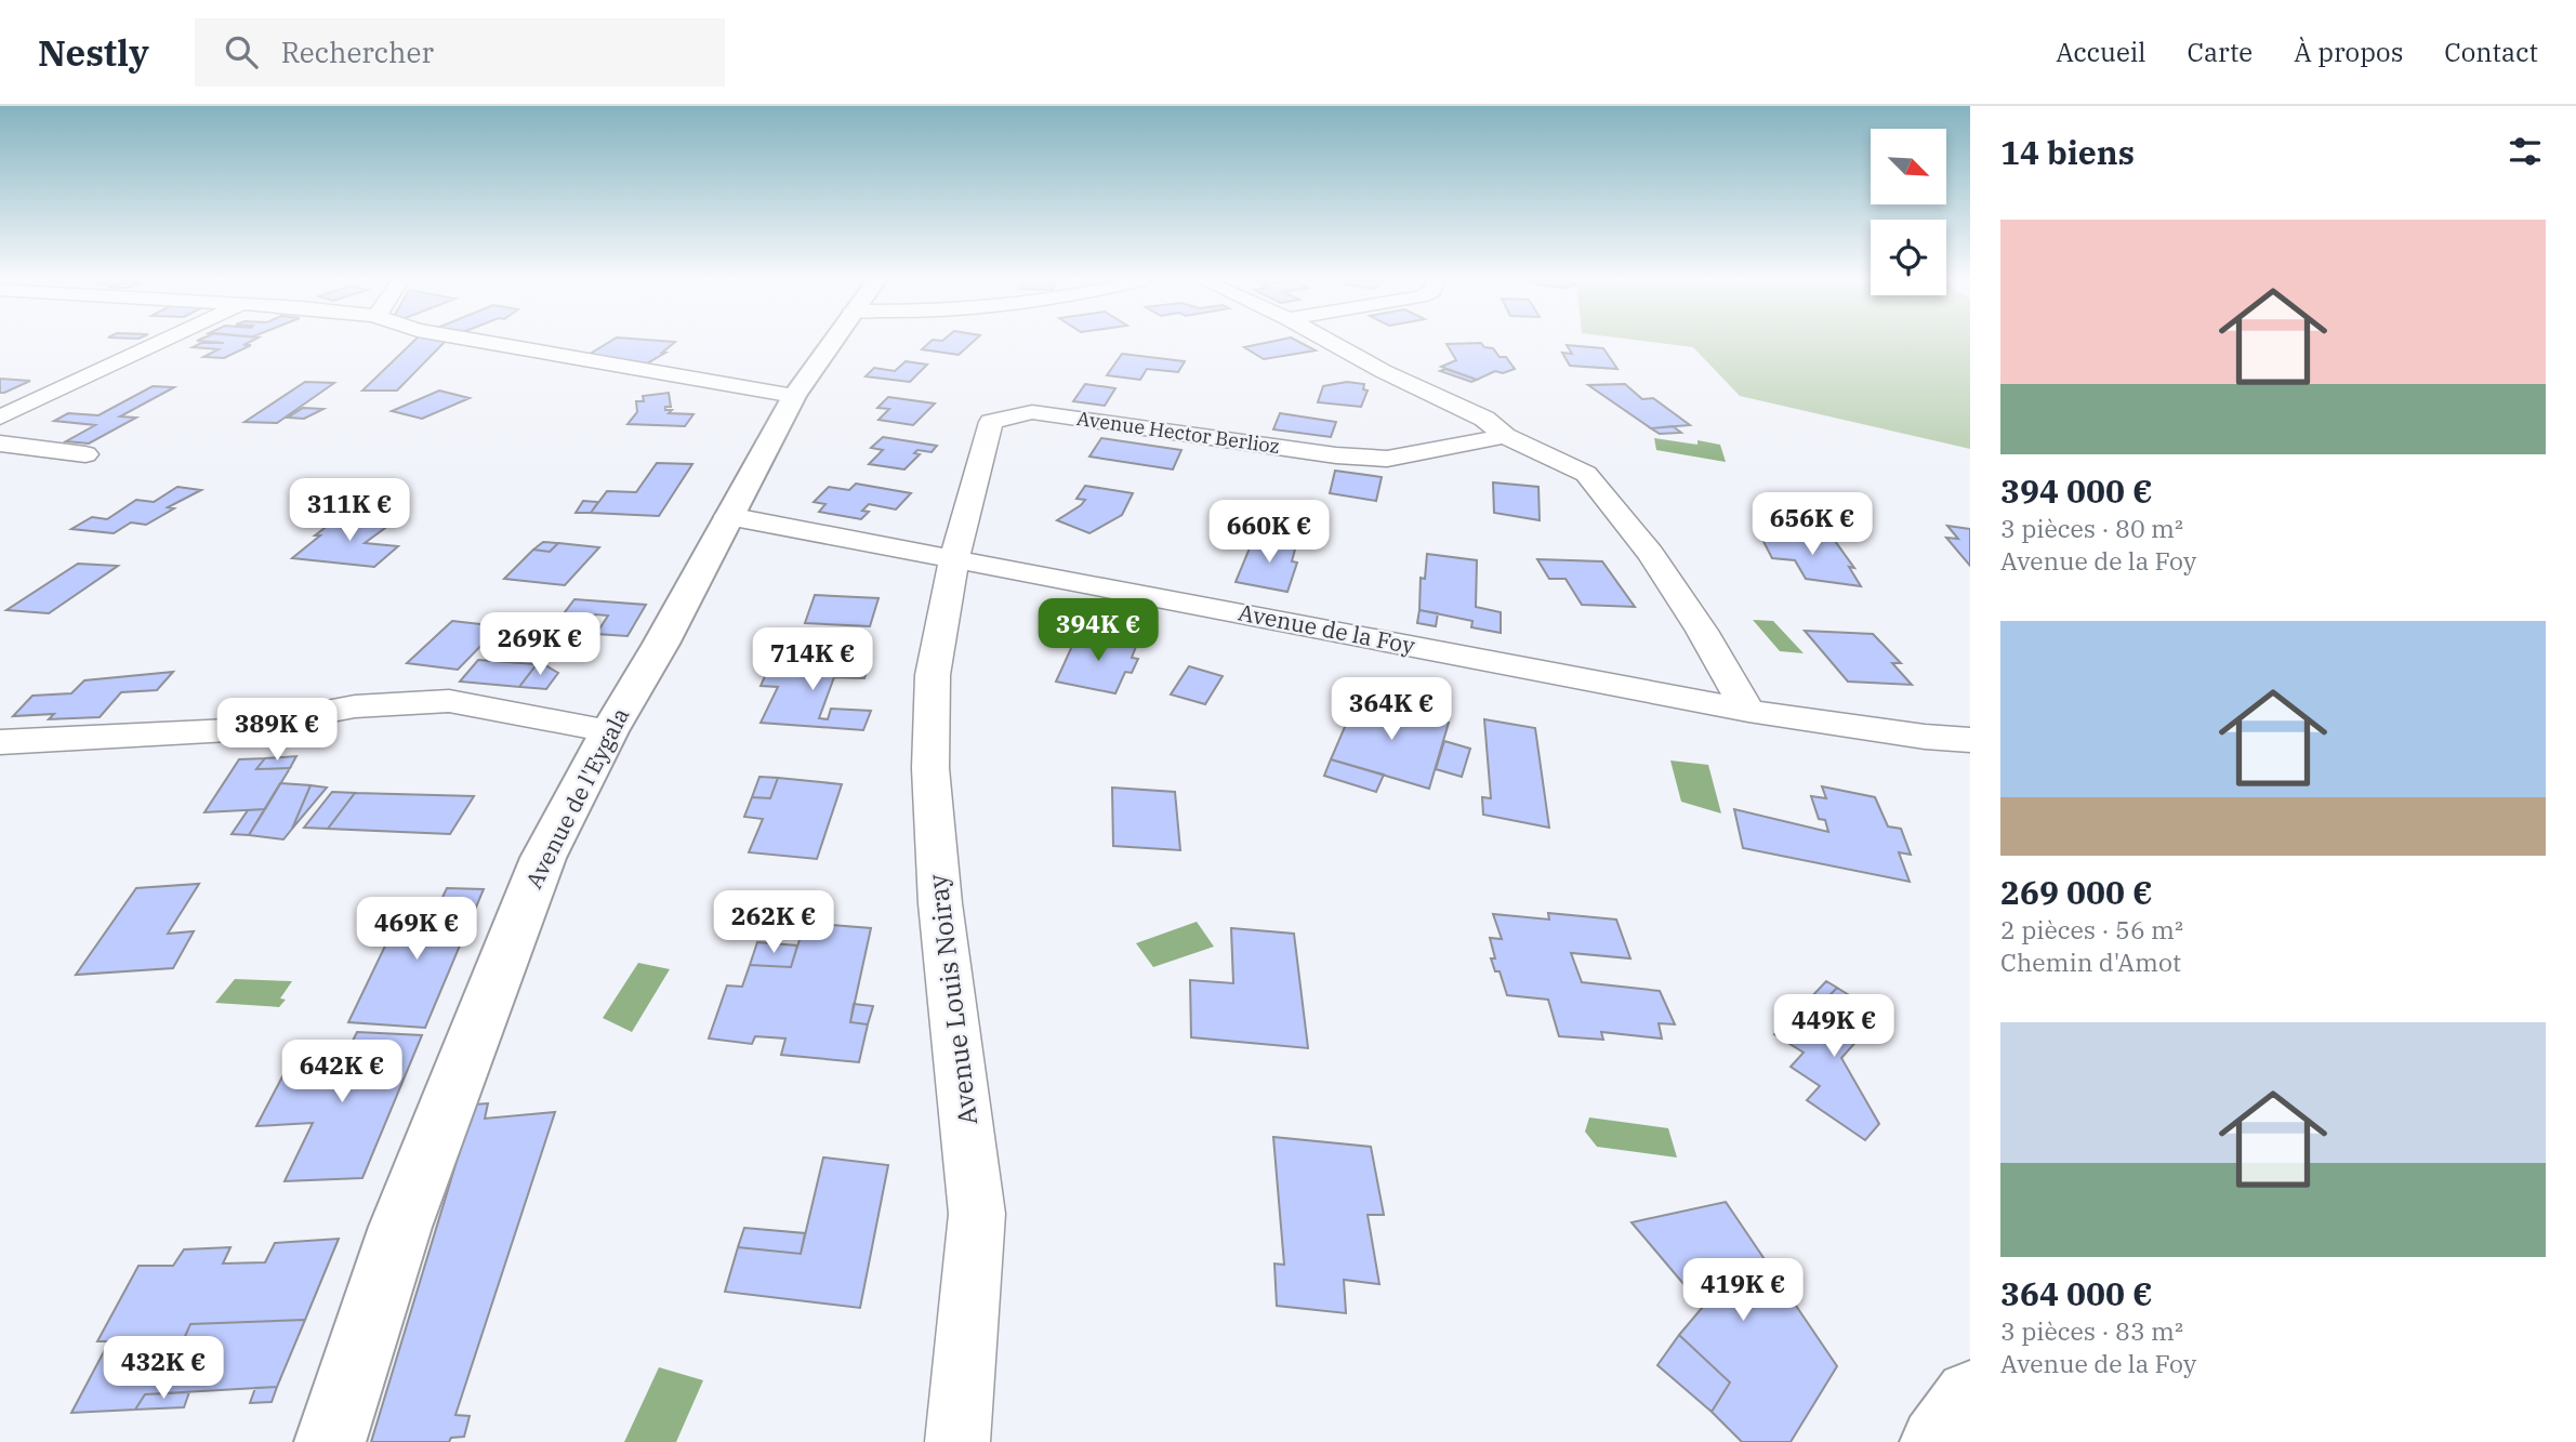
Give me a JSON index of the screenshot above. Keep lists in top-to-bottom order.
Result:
{
  "streets": {
    "street": [
      "Avenue Hector Berlioz",
      "Avenue de la Foy",
      "Avenue de l'Eygala",
      "Avenue Louis Noiray"
    ]
  },
  "crossings": [
    ["Avenue Hector Berlioz", "Avenue de la Foy"],
    ["Avenue Hector Berlioz", "Avenue Louis Noiray"],
    ["Avenue de la Foy", "Avenue de l'Eygala"],
    ["Avenue de la Foy", "Avenue Louis Noiray"]
  ],
  "north": "bottom right",
  "page": {
    "header": "Nestly",
    "search": "Rechercher",
    "nav": [
      "Accueil",
      "Carte",
      "À propos",
      "Contact"
    ],
    "heading": "14 biens",
    "list": [
      {
        "name": "394 000 €",
        "note": "3 pièces · 80 m² · Avenue de la Foy"
      },
      {
        "name": "269 000 €",
        "note": "2 pièces · 56 m² · Chemin d'Amot"
      },
      {
        "name": "364 000 €",
        "note": "3 pièces · 83 m² · Avenue de la Foy"
      }
    ],
    "price": [
      "311K €",
      "656K €",
      "660K €",
      "394K €",
      "269K €",
      "714K €",
      "364K €",
      "389K €",
      "262K €",
      "469K €",
      "449K €",
      "642K €",
      "419K €",
      "432K €"
    ]
  }
}
